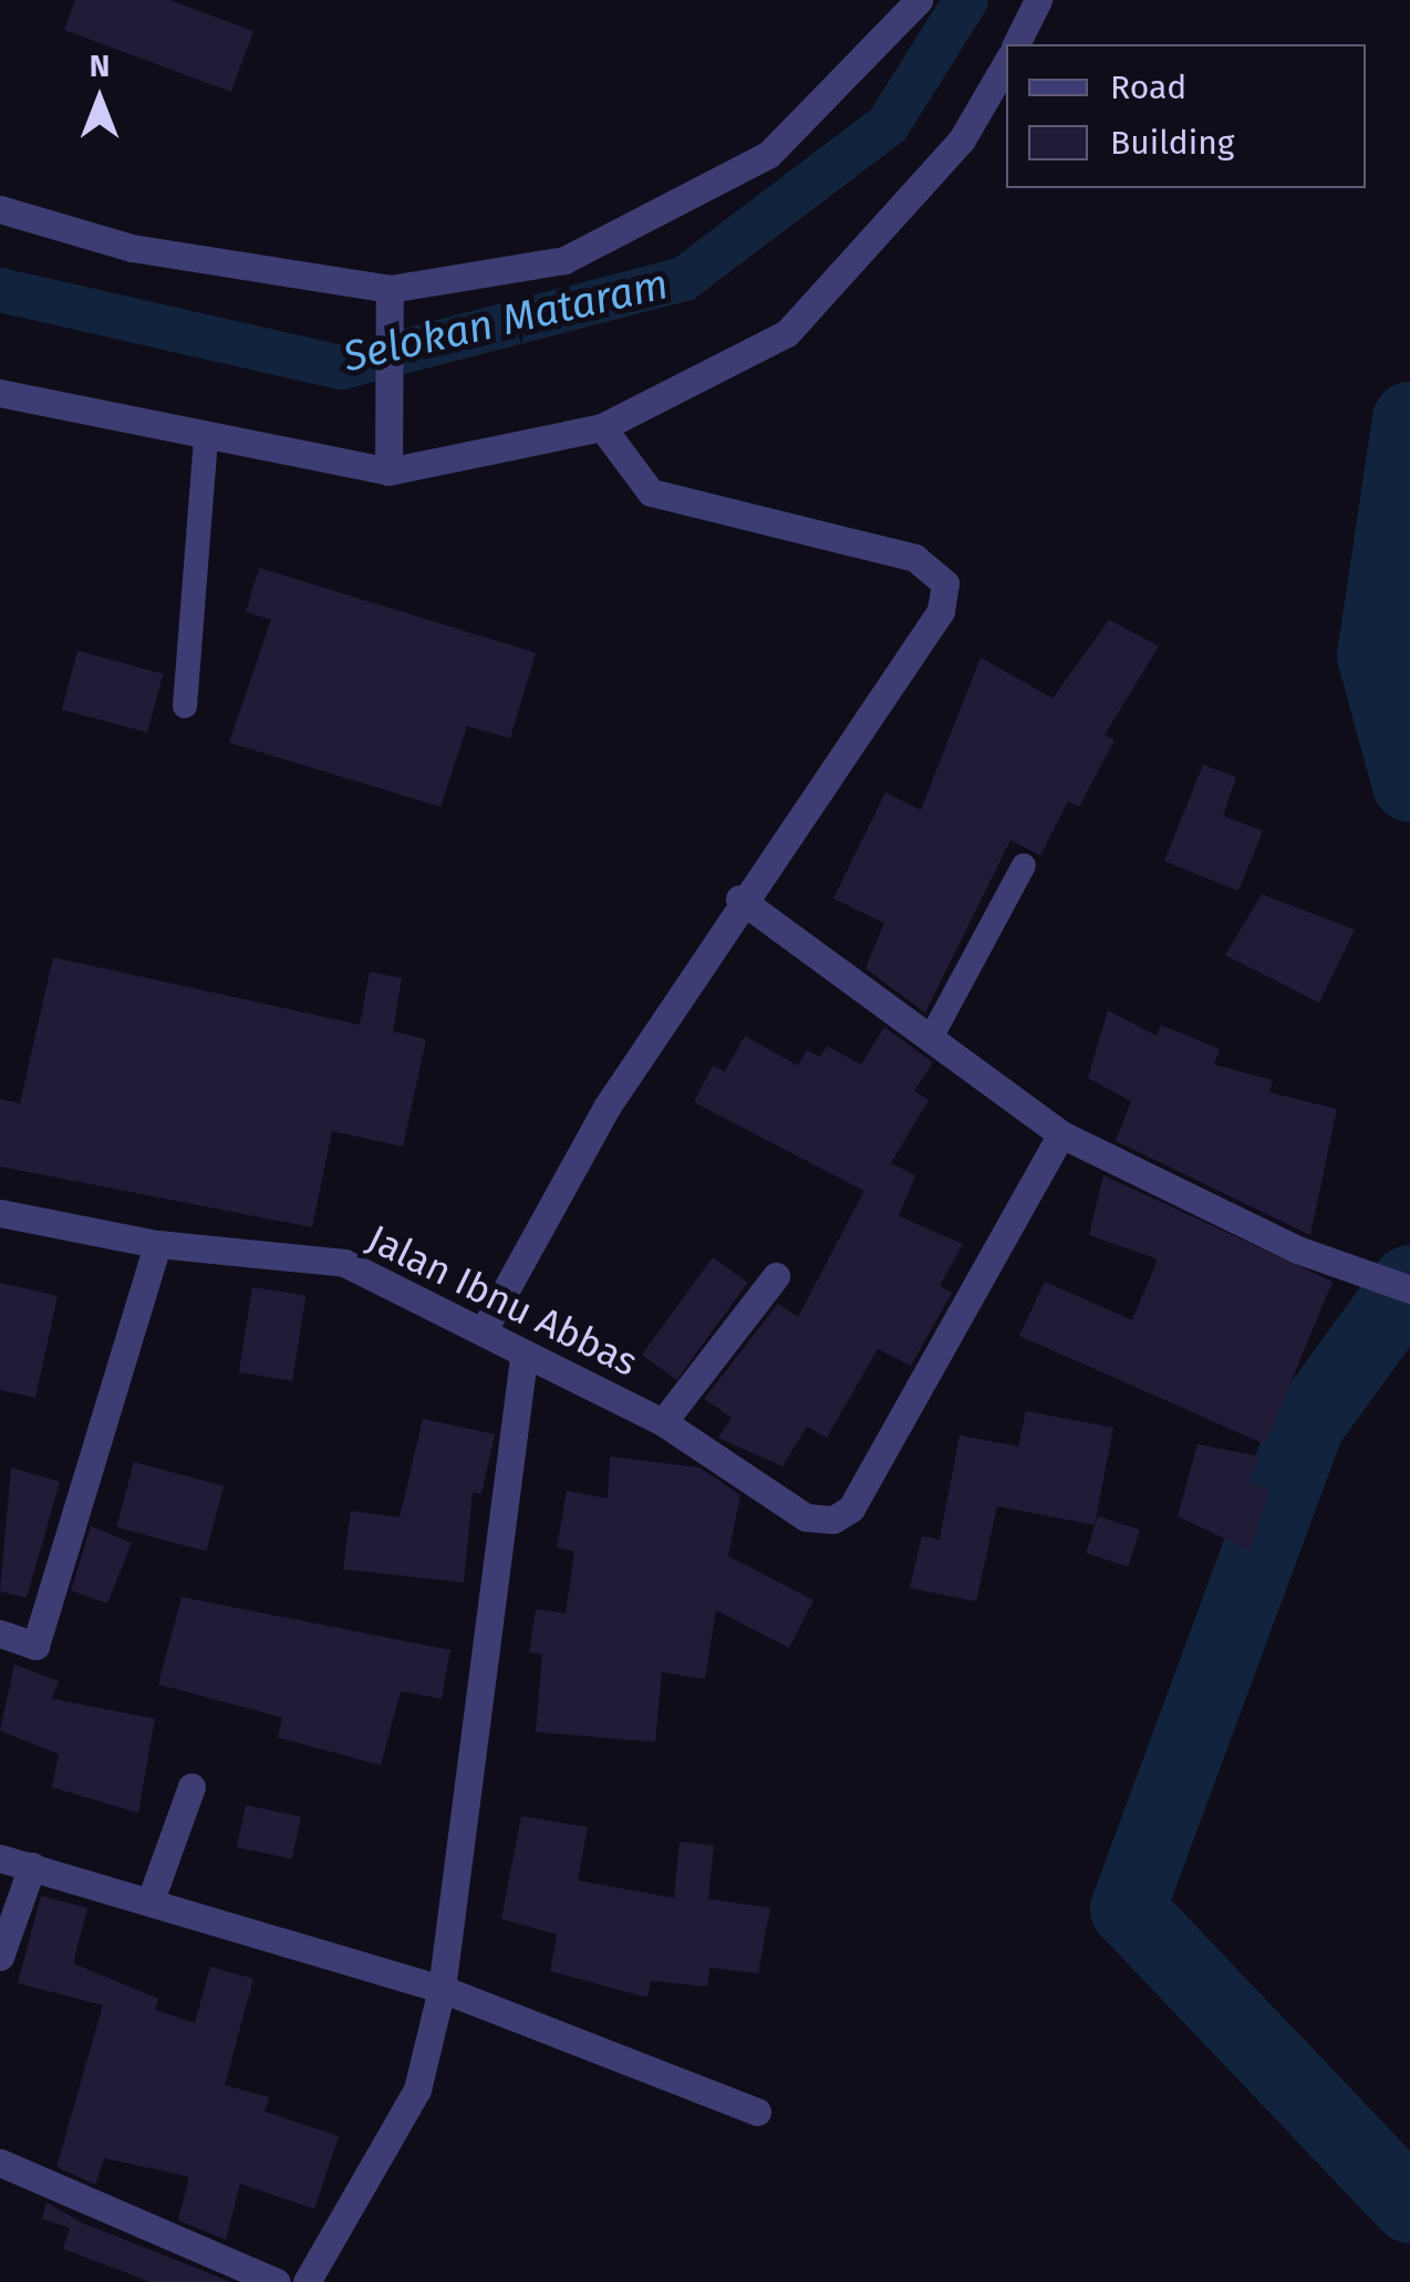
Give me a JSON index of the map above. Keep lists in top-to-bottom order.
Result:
{
  "streets": {
    "street": ["Jalan Ibnu Abbas"]
  },
  "water": ["Selokan Mataram"],
  "legend": ["Road", "Building"],
  "north": "top"
}
